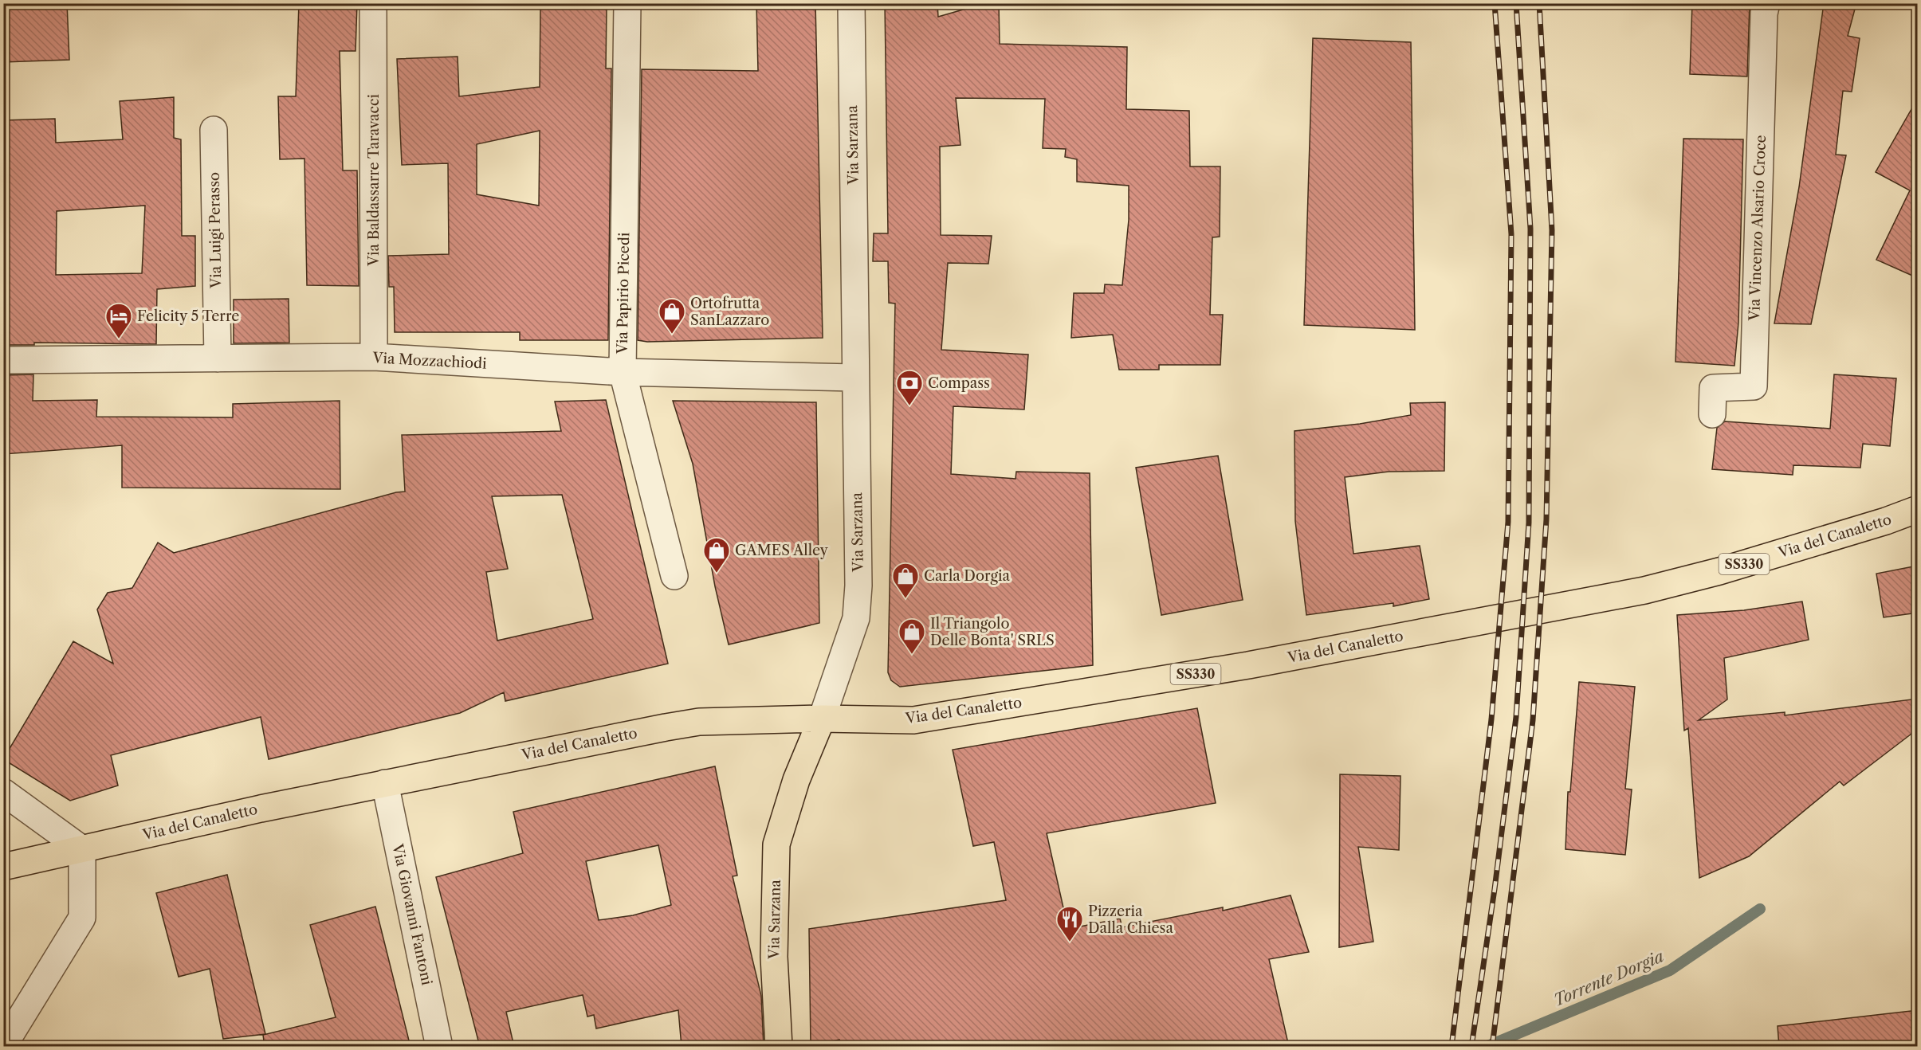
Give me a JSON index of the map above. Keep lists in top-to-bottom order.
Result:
{
  "streets": {
    "main road": ["Via Sarzana", "Via del Canaletto", "SS330"],
    "street": [
      "Via Baldassarre Taravacci",
      "Via Vincenzo Alsario Croce",
      "Via Luigi Perasso",
      "Via Papirio Picedi",
      "Via Mozzachiodi",
      "Via Giovanni Fantoni"
    ]
  },
  "crossings": [
    ["Via Sarzana", "Via Mozzachiodi"],
    ["Via Sarzana", "Via del Canaletto"],
    ["Via Baldassarre Taravacci", "Via Mozzachiodi"],
    ["Via Luigi Perasso", "Via Mozzachiodi"],
    ["Via Papirio Picedi", "Via Mozzachiodi"],
    ["Via del Canaletto", "Via Giovanni Fantoni"]
  ],
  "water": ["Torrente Dorgia"],
  "places": {
    "shop": [
      "Ortofrutta SanLazzaro",
      "GAMES Alley",
      "Carla Dorgia",
      "Il Triangolo Delle Bonta' SRLS"
    ],
    "hotel": ["Felicity 5 Terre"],
    "bank": ["Compass"],
    "restaurant": ["Pizzeria Dalla Chiesa"]
  }
}
